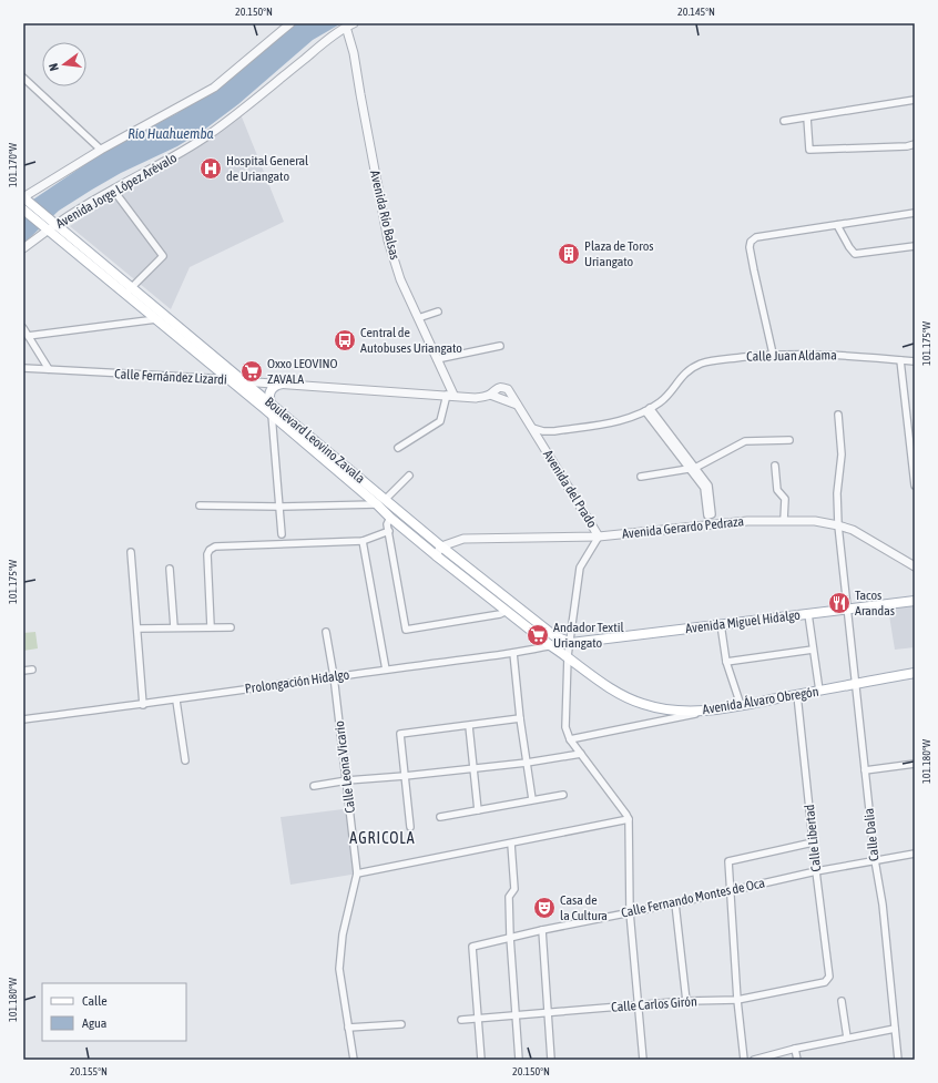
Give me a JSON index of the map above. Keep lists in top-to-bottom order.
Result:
{
  "streets": {
    "main road": ["Boulevard Leovino Zavala", "Avenida Miguel Hidalgo", "Avenida Álvaro Obregón"],
    "street": [
      "Avenida Jorge López Arévalo",
      "Avenida Río Balsas",
      "Calle Juan Aldama",
      "Calle Fernández Lizardi",
      "Avenida del Prado",
      "Avenida Gerardo Pedraza",
      "Prolongación Hidalgo",
      "Calle Leona Vicario",
      "Calle Dalia",
      "Calle Libertad",
      "Calle Fernando Montes de Oca",
      "Calle Carlos Girón"
    ]
  },
  "crossings": [
    ["Avenida Jorge López Arévalo", "Avenida Río Balsas"],
    ["Avenida Jorge López Arévalo", "Boulevard Leovino Zavala"],
    ["Avenida Río Balsas", "Calle Fernández Lizardi"],
    ["Calle Juan Aldama", "Avenida del Prado"],
    ["Calle Fernández Lizardi", "Boulevard Leovino Zavala"],
    ["Calle Fernández Lizardi", "Avenida del Prado"],
    ["Boulevard Leovino Zavala", "Avenida del Prado"],
    ["Boulevard Leovino Zavala", "Avenida Gerardo Pedraza"],
    ["Boulevard Leovino Zavala", "Avenida Miguel Hidalgo"],
    ["Boulevard Leovino Zavala", "Prolongación Hidalgo"],
    ["Boulevard Leovino Zavala", "Avenida Álvaro Obregón"],
    ["Avenida del Prado", "Avenida Gerardo Pedraza"],
    ["Avenida del Prado", "Avenida Miguel Hidalgo"],
    ["Avenida del Prado", "Prolongación Hidalgo"],
    ["Avenida del Prado", "Avenida Álvaro Obregón"],
    ["Avenida Gerardo Pedraza", "Calle Dalia"],
    ["Avenida Miguel Hidalgo", "Prolongación Hidalgo"],
    ["Avenida Miguel Hidalgo", "Calle Dalia"],
    ["Prolongación Hidalgo", "Calle Leona Vicario"],
    ["Avenida Álvaro Obregón", "Calle Dalia"],
    ["Avenida Álvaro Obregón", "Calle Libertad"],
    ["Calle Dalia", "Calle Fernando Montes de Oca"],
    ["Calle Libertad", "Calle Fernando Montes de Oca"],
    ["Calle Libertad", "Calle Carlos Girón"],
    ["Calle Fernando Montes de Oca", "Calle Carlos Girón"]
  ],
  "districts": ["AGRICOLA"],
  "water": ["Río Huahuemba"],
  "places": {
    "hospital": ["Hospital General de Uriangato"],
    "building": ["Plaza de Toros Uriangato"],
    "bus stop": ["Central de Autobuses Uriangato"],
    "supermarket": ["Oxxo LEOVINO ZAVALA", "Andador Textil Uriangato"],
    "restaurant": ["Tacos Arandas"],
    "theatre": ["Casa de la Cultura"]
  },
  "legend": ["Calle", "Agua"],
  "north": "left",
  "coordinates": [
    "20.150°N",
    "20.145°N",
    "101.170°W",
    "101.175°W",
    "101.180°W",
    "20.155°N"
  ]
}
